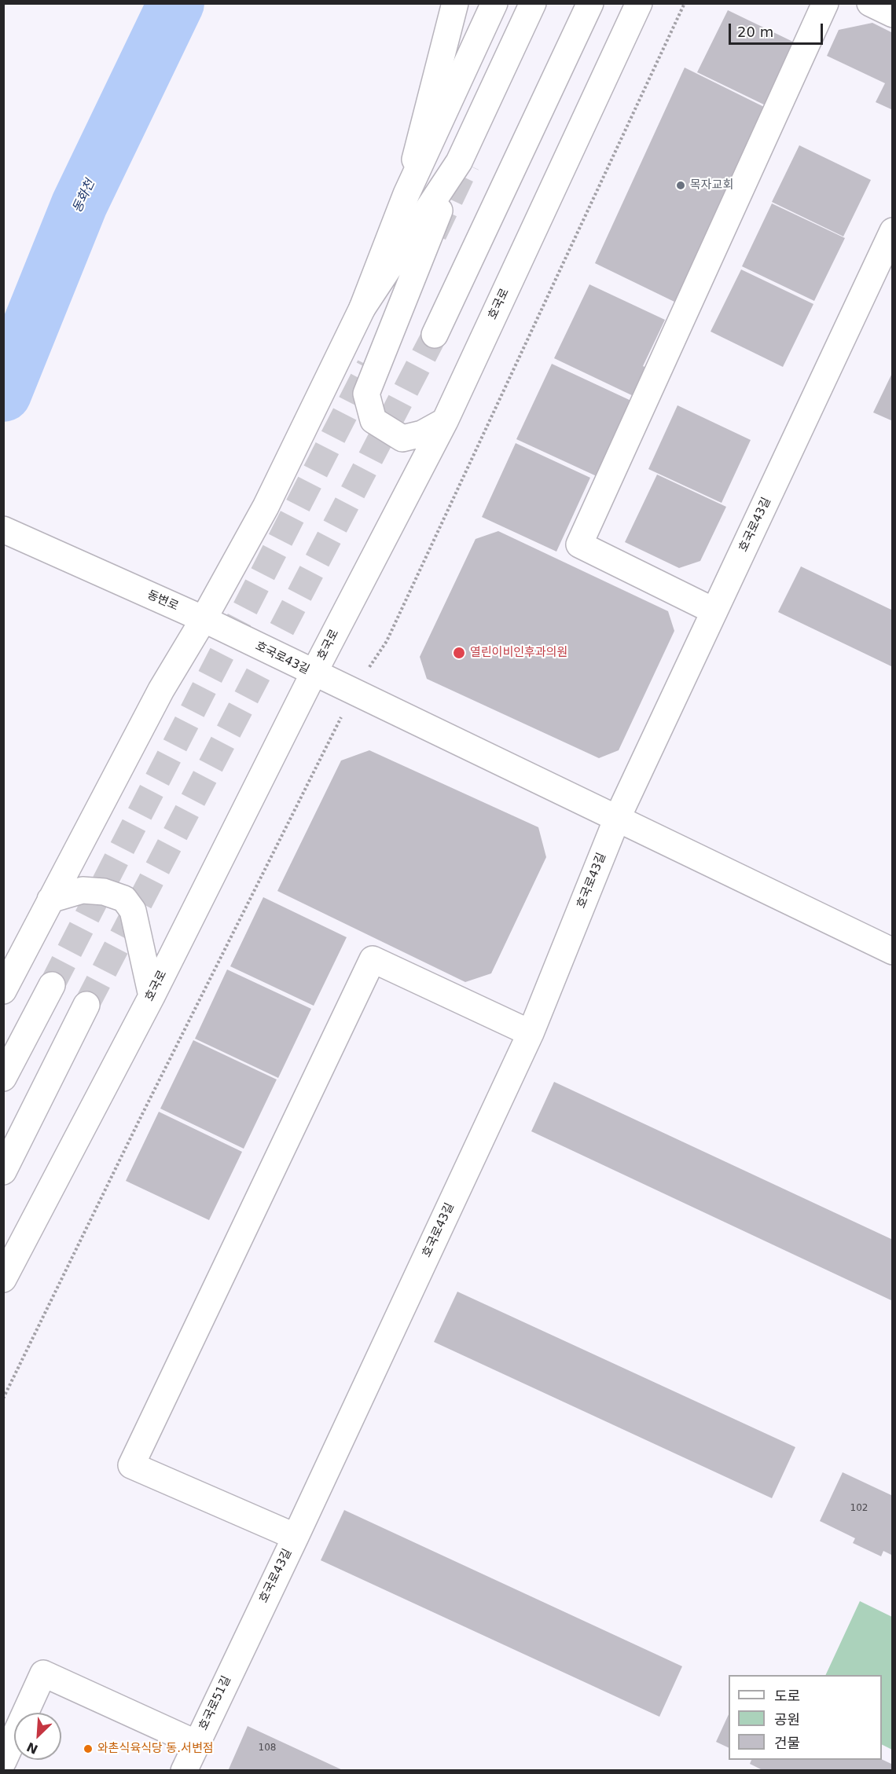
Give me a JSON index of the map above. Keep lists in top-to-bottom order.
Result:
{
  "streets": {
    "main road": [
      "호국로",
      "호국로43길",
      "동변로",
      "호국로51길"
    ]
  },
  "crossings": [
    ["호국로", "호국로43길"],
    ["호국로43길", "동변로"],
    ["호국로43길", "호국로51길"]
  ],
  "water": ["동화천"],
  "places": ["목자교회", "열린이비인후과의원", "와촌식육식당 동.서변점"],
  "house_numbers": ["102", "108"],
  "legend": ["도로", "공원", "건물"],
  "scale_bar": "20 m",
  "north": "bottom left"
}
